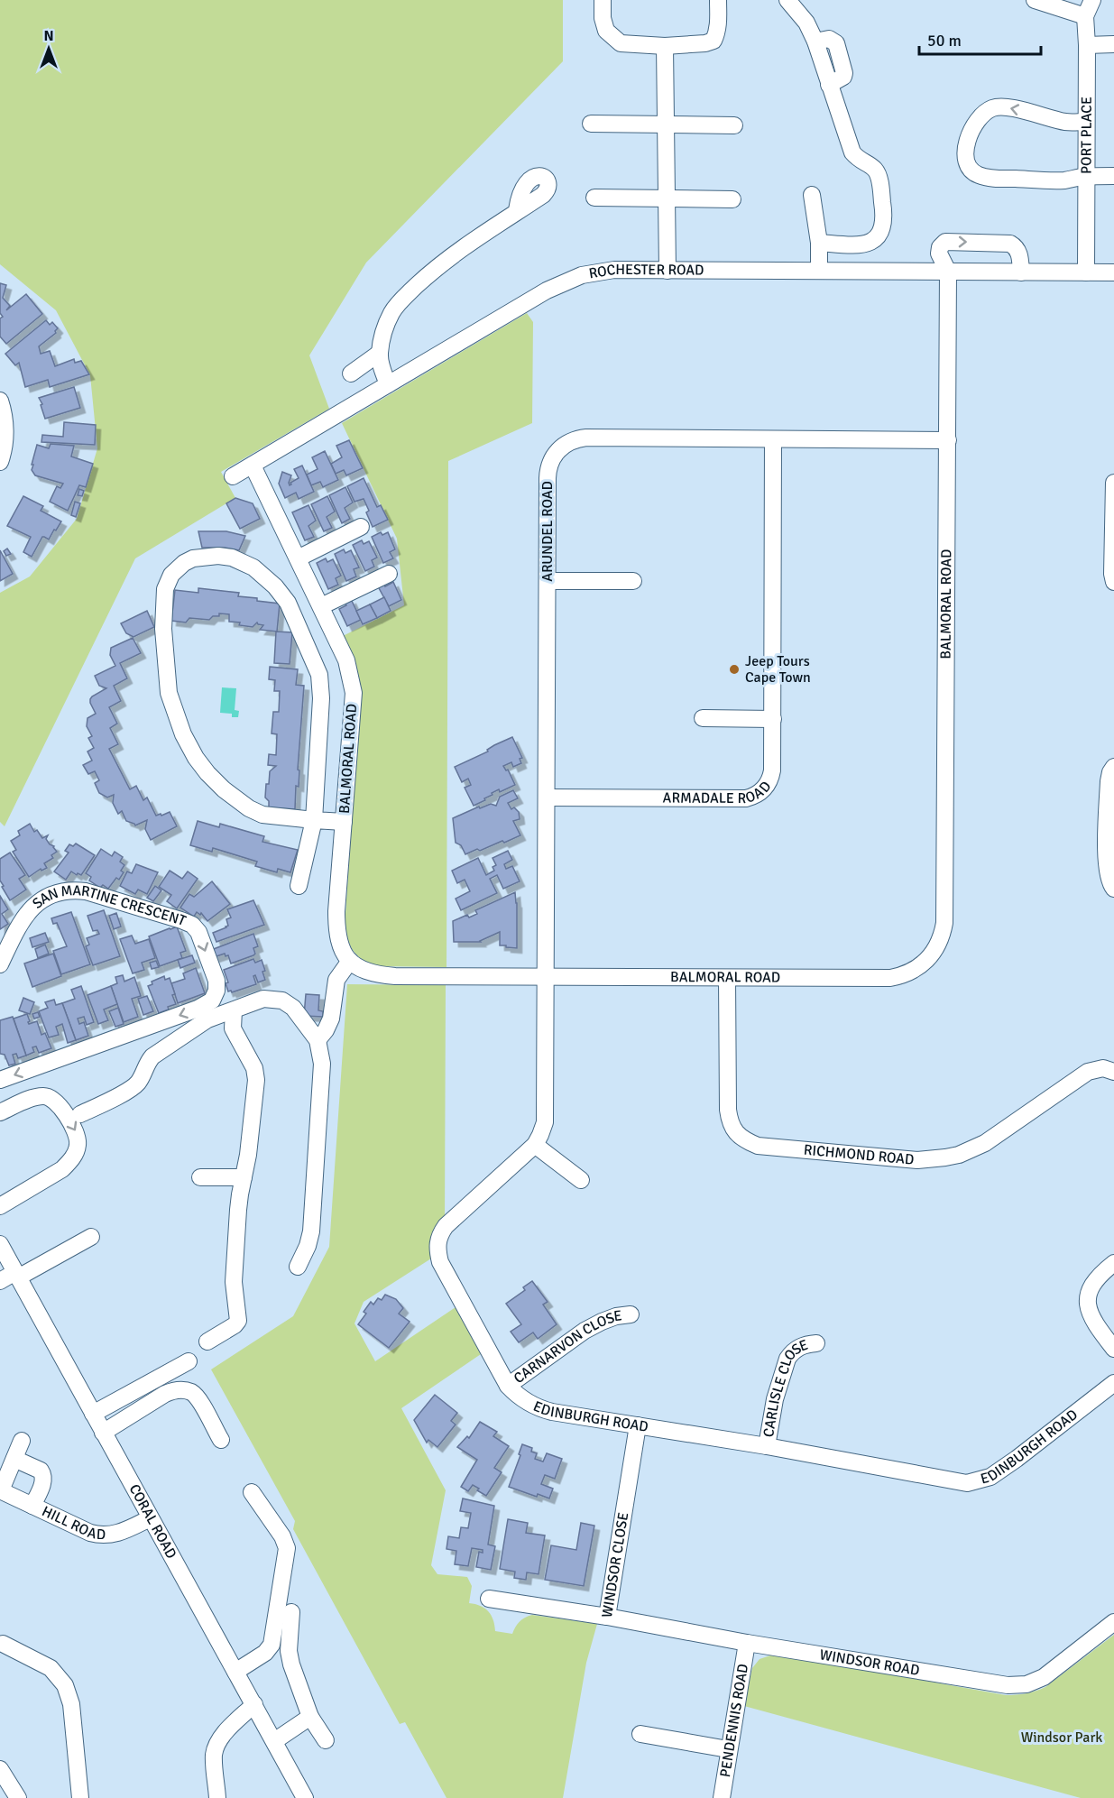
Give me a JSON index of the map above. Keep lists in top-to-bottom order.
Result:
{
  "streets": {
    "street": [
      "PORT PLACE",
      "ROCHESTER ROAD",
      "ARUNDEL ROAD",
      "BALMORAL ROAD",
      "ARMADALE ROAD",
      "SAN MARTINE CRESCENT",
      "RICHMOND ROAD",
      "CARNARVON CLOSE",
      "CARLISLE CLOSE",
      "EDINBURGH ROAD",
      "HILL ROAD",
      "CORAL ROAD",
      "WINDSOR CLOSE",
      "WINDSOR ROAD",
      "PENDENNIS ROAD"
    ]
  },
  "crossings": [
    ["PORT PLACE", "ROCHESTER ROAD"],
    ["ROCHESTER ROAD", "BALMORAL ROAD"],
    ["ARUNDEL ROAD", "BALMORAL ROAD"],
    ["ARUNDEL ROAD", "ARMADALE ROAD"],
    ["ARUNDEL ROAD", "EDINBURGH ROAD"],
    ["BALMORAL ROAD", "RICHMOND ROAD"],
    ["BALMORAL ROAD", "EDINBURGH ROAD"],
    ["CARNARVON CLOSE", "EDINBURGH ROAD"],
    ["CARLISLE CLOSE", "EDINBURGH ROAD"],
    ["EDINBURGH ROAD", "WINDSOR CLOSE"],
    ["HILL ROAD", "CORAL ROAD"],
    ["WINDSOR CLOSE", "WINDSOR ROAD"],
    ["WINDSOR ROAD", "PENDENNIS ROAD"]
  ],
  "parks": ["Windsor Park"],
  "places": ["Jeep Tours Cape Town"],
  "scale_bar": "50 m",
  "north": "top"
}
